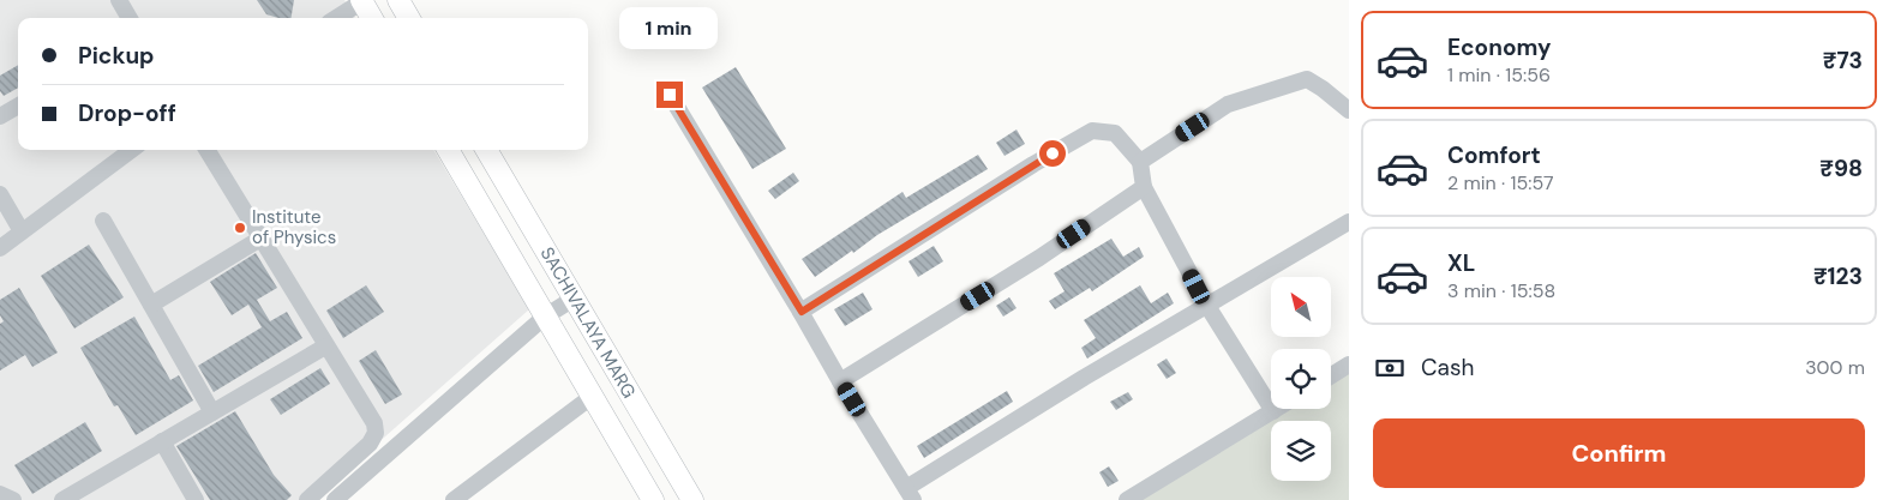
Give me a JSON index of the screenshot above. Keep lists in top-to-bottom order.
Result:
{
  "streets": {
    "main road": ["SACHIVALAYA MARG"]
  },
  "places": ["Institute of Physics"],
  "north": "top left",
  "page": {
    "bubble": "1 min",
    "list": [
      {
        "name": "Economy",
        "note": "1 min · 15:56",
        "value": "₹73"
      },
      {
        "name": "Comfort",
        "note": "2 min · 15:57",
        "value": "₹98"
      },
      {
        "name": "XL",
        "note": "3 min · 15:58",
        "value": "₹123"
      }
    ],
    "banner": ["Pickup", "Drop-off"],
    "pay": ["Cash", "300 m"],
    "buttons": "Confirm"
  }
}
